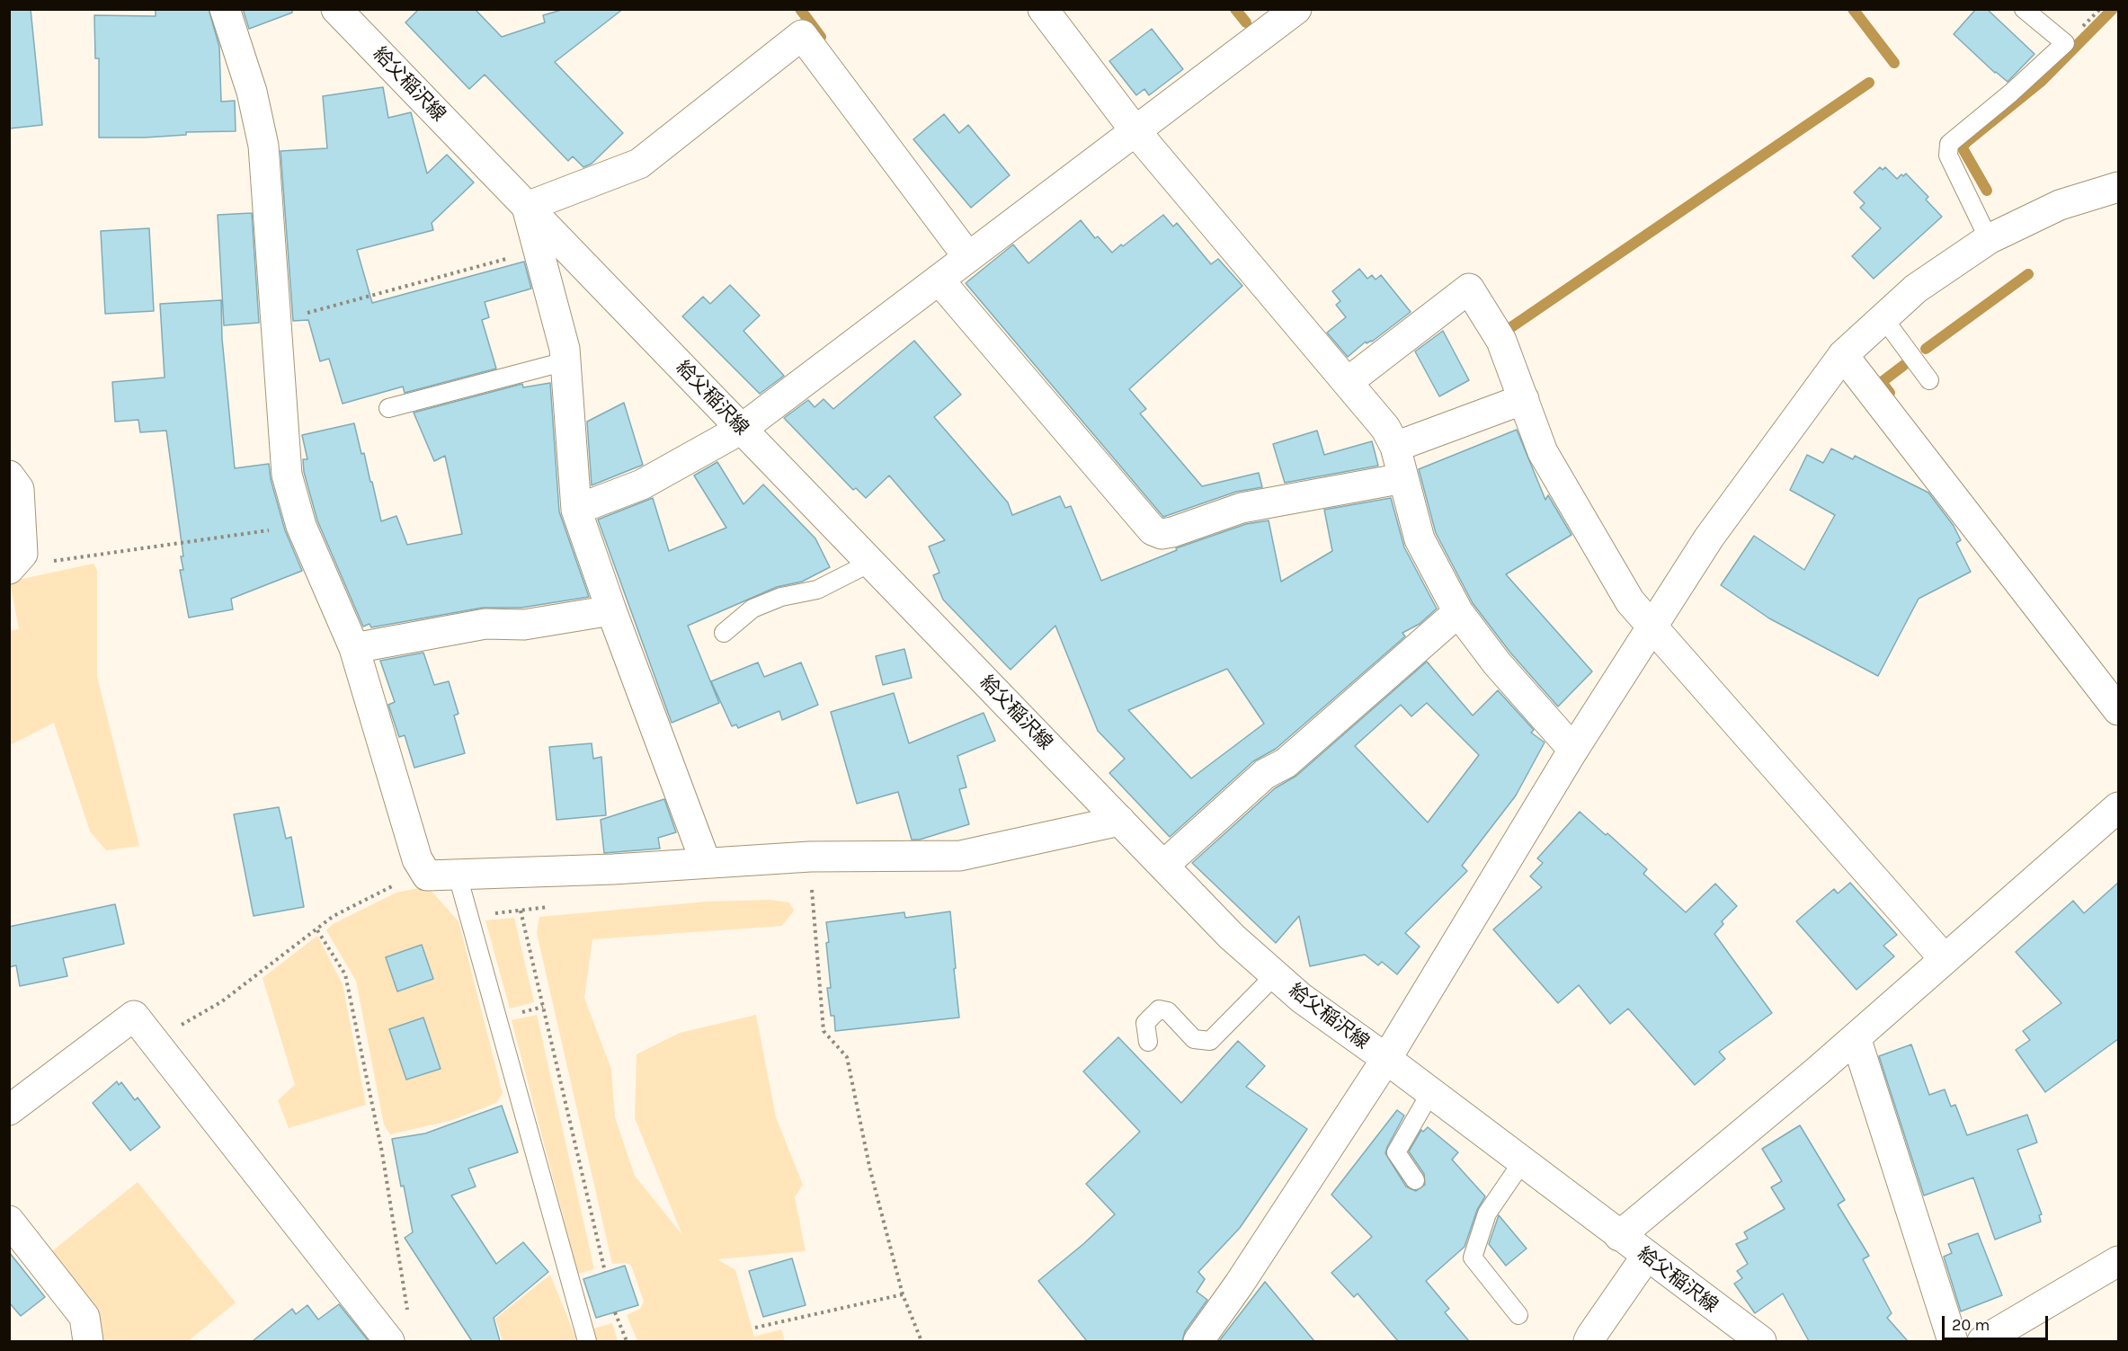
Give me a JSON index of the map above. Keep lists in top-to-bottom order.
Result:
{
  "streets": {
    "street": ["給父稲沢線"]
  },
  "scale_bar": "20 m"
}
